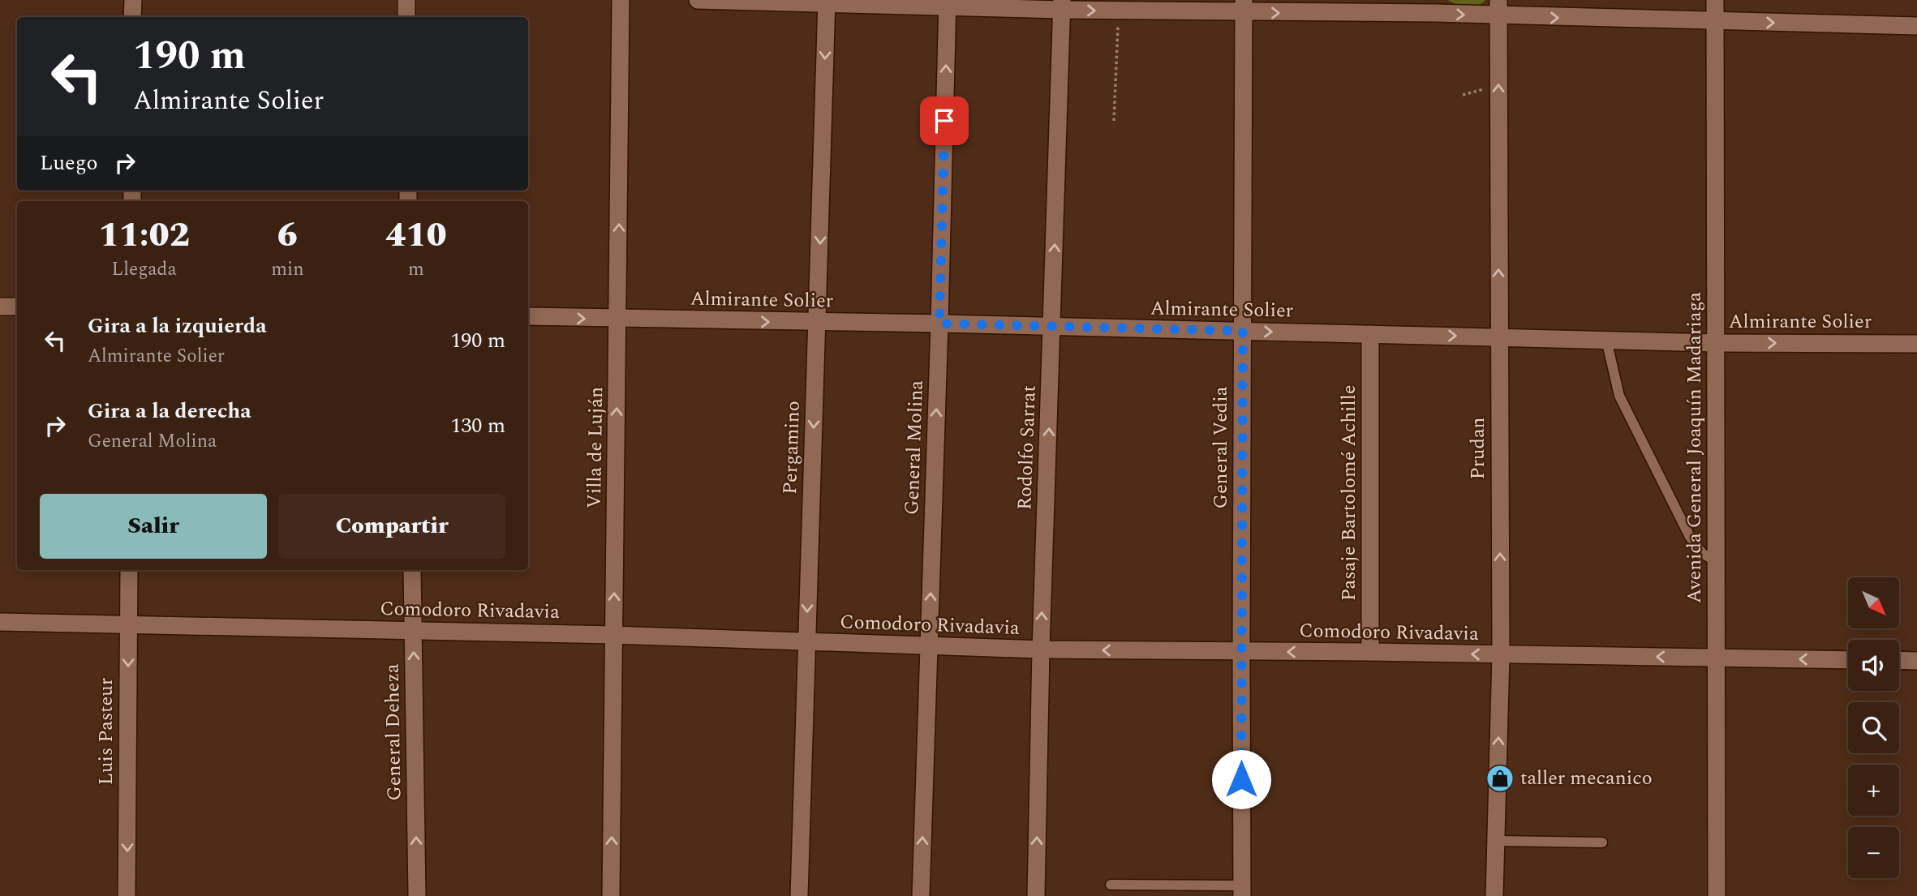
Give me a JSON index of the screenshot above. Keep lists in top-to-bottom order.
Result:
{
  "streets": {
    "street": [
      "Almirante Solier",
      "Villa de Luján",
      "Pergamino",
      "General Molina",
      "Rodolfo Sarrat",
      "General Vedia",
      "Avenida General Joaquín Madariaga",
      "Prudan",
      "Pasaje Bartolomé Achille",
      "Comodoro Rivadavia",
      "Luis Pasteur",
      "General Deheza"
    ]
  },
  "crossings": [
    ["Almirante Solier", "Villa de Luján"],
    ["Almirante Solier", "Pergamino"],
    ["Almirante Solier", "General Molina"],
    ["Almirante Solier", "Rodolfo Sarrat"],
    ["Almirante Solier", "General Vedia"],
    ["Almirante Solier", "Avenida General Joaquín Madariaga"],
    ["Almirante Solier", "Prudan"],
    ["Almirante Solier", "Pasaje Bartolomé Achille"],
    ["Villa de Luján", "Comodoro Rivadavia"],
    ["Pergamino", "Comodoro Rivadavia"],
    ["General Molina", "Comodoro Rivadavia"],
    ["Rodolfo Sarrat", "Comodoro Rivadavia"],
    ["General Vedia", "Comodoro Rivadavia"],
    ["Avenida General Joaquín Madariaga", "Comodoro Rivadavia"],
    ["Prudan", "Comodoro Rivadavia"],
    ["Pasaje Bartolomé Achille", "Comodoro Rivadavia"],
    ["Comodoro Rivadavia", "Luis Pasteur"],
    ["Comodoro Rivadavia", "General Deheza"]
  ],
  "one_way": [
    "Almirante Solier",
    "Villa de Luján",
    "Pergamino",
    "General Molina",
    "Rodolfo Sarrat",
    "Prudan",
    "Comodoro Rivadavia",
    "Luis Pasteur",
    "General Deheza"
  ],
  "places": {
    "shop": ["taller mecanico"]
  },
  "north": "bottom right",
  "page": {
    "turn": ["190 m", "Almirante Solier"],
    "then": "Luego",
    "eta": [
      "11:02",
      "Llegada",
      "6",
      "min",
      "410",
      "m"
    ],
    "list": [
      {
        "name": "Gira a la izquierda",
        "note": "Almirante Solier",
        "value": "190 m"
      },
      {
        "name": "Gira a la derecha",
        "note": "General Molina",
        "value": "130 m"
      }
    ],
    "buttons": ["Salir", "Compartir"],
    "map_buttons": ["+", "−"]
  }
}
